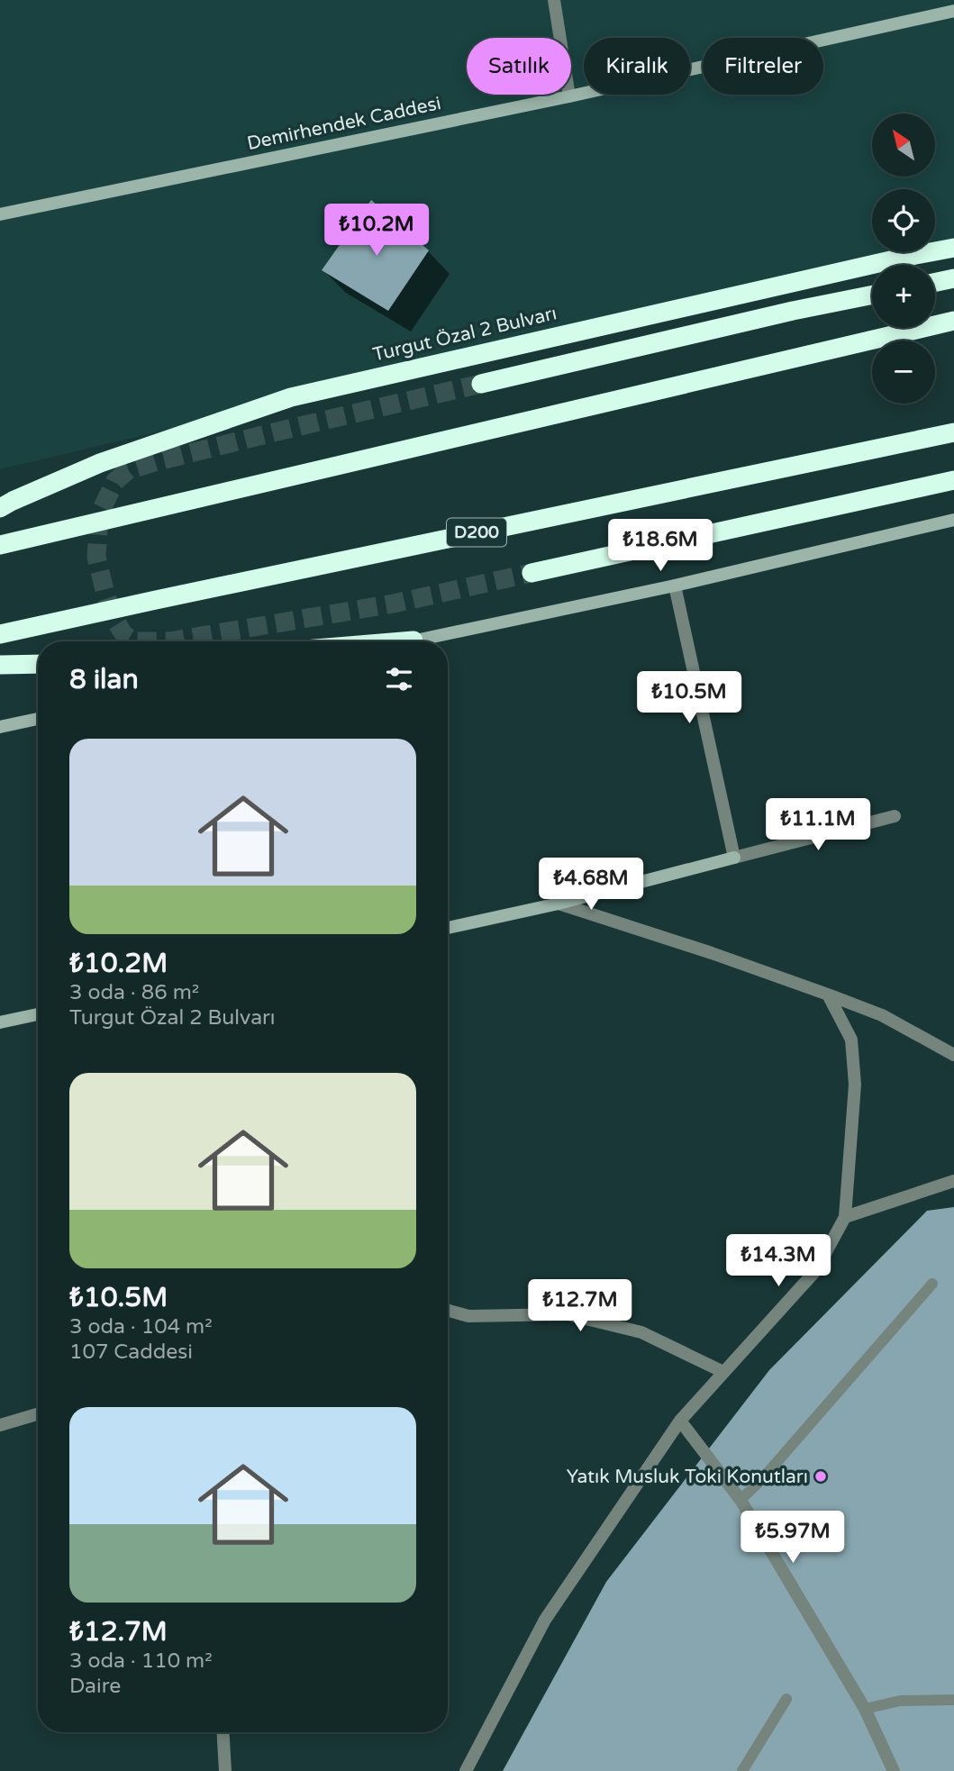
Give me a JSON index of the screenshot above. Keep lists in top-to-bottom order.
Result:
{
  "streets": {
    "highway": ["Turgut Özal 2 Bulvarı", "D200"],
    "street": ["Demirhendek Caddesi"]
  },
  "places": ["Yatık Musluk Toki Konutları"],
  "north": "top left",
  "page": {
    "chip": ["Satılık", "Kiralık", "Filtreler"],
    "map_buttons": ["+", "−"],
    "price": [
      "₺10.2M",
      "₺18.6M",
      "₺10.5M",
      "₺11.1M",
      "₺4.68M",
      "₺14.3M",
      "₺12.7M",
      "₺5.97M"
    ],
    "heading": "8 ilan",
    "list": [
      {
        "name": "₺10.2M",
        "note": "3 oda · 86 m² · Turgut Özal 2 Bulvarı"
      },
      {
        "name": "₺10.5M",
        "note": "3 oda · 104 m² · 107 Caddesi"
      },
      {
        "name": "₺12.7M",
        "note": "3 oda · 110 m² · Daire"
      }
    ]
  }
}
